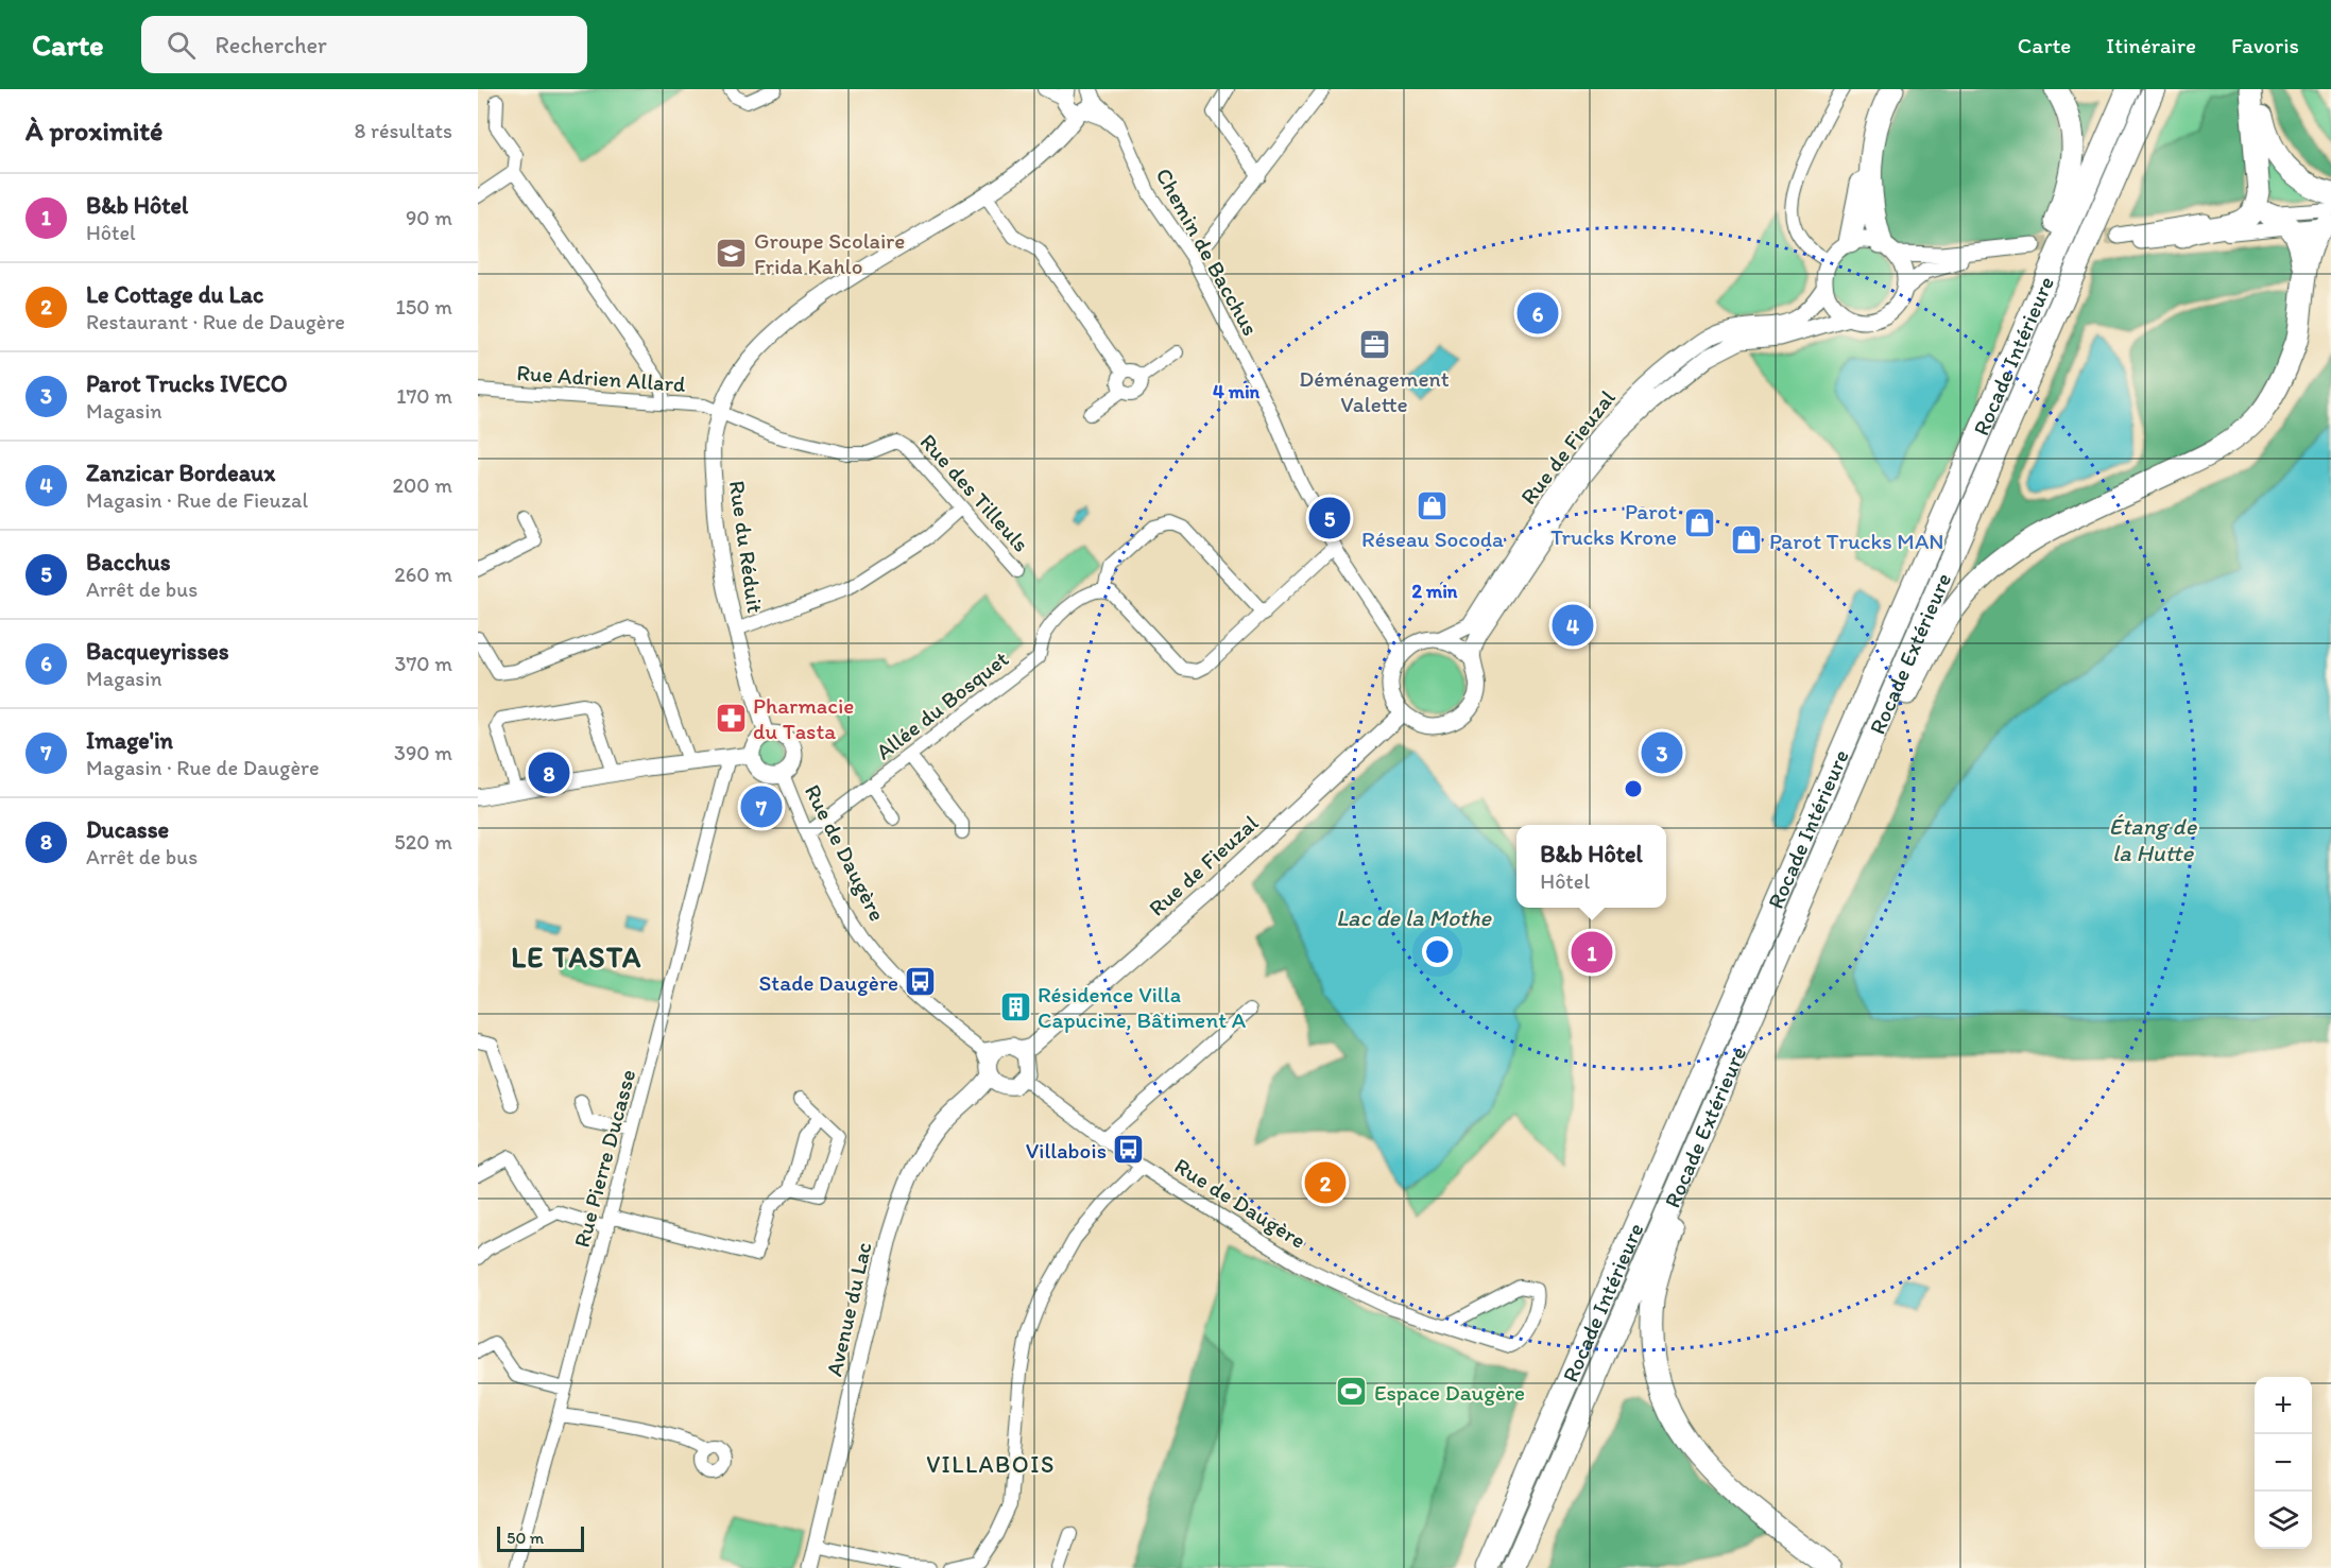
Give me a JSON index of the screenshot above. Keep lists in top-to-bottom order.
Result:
{
  "streets": {
    "highway": ["Rocade Intérieure", "Rocade Extérieure"],
    "street": [
      "Chemin de Bacchus",
      "Rue Adrien Allard",
      "Rue de Fieuzal",
      "Rue des Tilleuls",
      "Rue du Réduit",
      "Allée du Bosquet",
      "Rue de Daugère",
      "Rue Pierre Ducasse",
      "Avenue du Lac"
    ]
  },
  "crossings": [
    ["Chemin de Bacchus", "Rue de Fieuzal"],
    ["Chemin de Bacchus", "Rue du Réduit"],
    ["Rue Adrien Allard", "Rue des Tilleuls"],
    ["Rue Adrien Allard", "Rue du Réduit"],
    ["Rue de Fieuzal", "Rue de Daugère"],
    ["Rue des Tilleuls", "Rue du Réduit"],
    ["Rue du Réduit", "Rue de Daugère"],
    ["Allée du Bosquet", "Rue de Daugère"],
    ["Rue de Daugère", "Avenue du Lac"]
  ],
  "districts": ["LE TASTA", "VILLABOIS"],
  "water": ["Étang de la Hutte", "Lac de la Mothe"],
  "places": {
    "school or university": ["Groupe Scolaire Frida Kahlo"],
    "office": ["Déménagement Valette"],
    "shop": ["Réseau Socoda", "Parot Trucks Krone", "Parot Trucks MAN"],
    "pharmacy": ["Pharmacie du Tasta"],
    "bus stop": ["Stade Daugère", "Villabois"],
    "building": ["Résidence Villa Capucine, Bâtiment A"],
    "sports": ["Espace Daugère"]
  },
  "scale_bar": "50 m",
  "page": {
    "header": "Carte",
    "search": "Rechercher",
    "nav": ["Carte", "Itinéraire", "Favoris"],
    "heading": ["À proximité", "8 résultats"],
    "list": [
      {
        "mark": "1",
        "name": "B&b Hôtel",
        "note": "Hôtel",
        "value": "90 m"
      },
      {
        "mark": "2",
        "name": "Le Cottage du Lac",
        "note": "Restaurant · Rue de Daugère",
        "value": "150 m"
      },
      {
        "mark": "3",
        "name": "Parot Trucks IVECO",
        "note": "Magasin",
        "value": "170 m"
      },
      {
        "mark": "4",
        "name": "Zanzicar Bordeaux",
        "note": "Magasin · Rue de Fieuzal",
        "value": "200 m"
      },
      {
        "mark": "5",
        "name": "Bacchus",
        "note": "Arrêt de bus",
        "value": "260 m"
      },
      {
        "mark": "6",
        "name": "Bacqueyrisses",
        "note": "Magasin",
        "value": "370 m"
      },
      {
        "mark": "7",
        "name": "Image'in",
        "note": "Magasin · Rue de Daugère",
        "value": "390 m"
      },
      {
        "mark": "8",
        "name": "Ducasse",
        "note": "Arrêt de bus",
        "value": "520 m"
      }
    ],
    "pins": [
      "6",
      "5",
      "4",
      "3",
      "8",
      "7",
      "1",
      "2"
    ],
    "popup": ["B&b Hôtel", "Hôtel"],
    "map_buttons": ["+", "−"],
    "scale": "50 m"
  },
  "rings": ["4 min", "2 min"]
}
